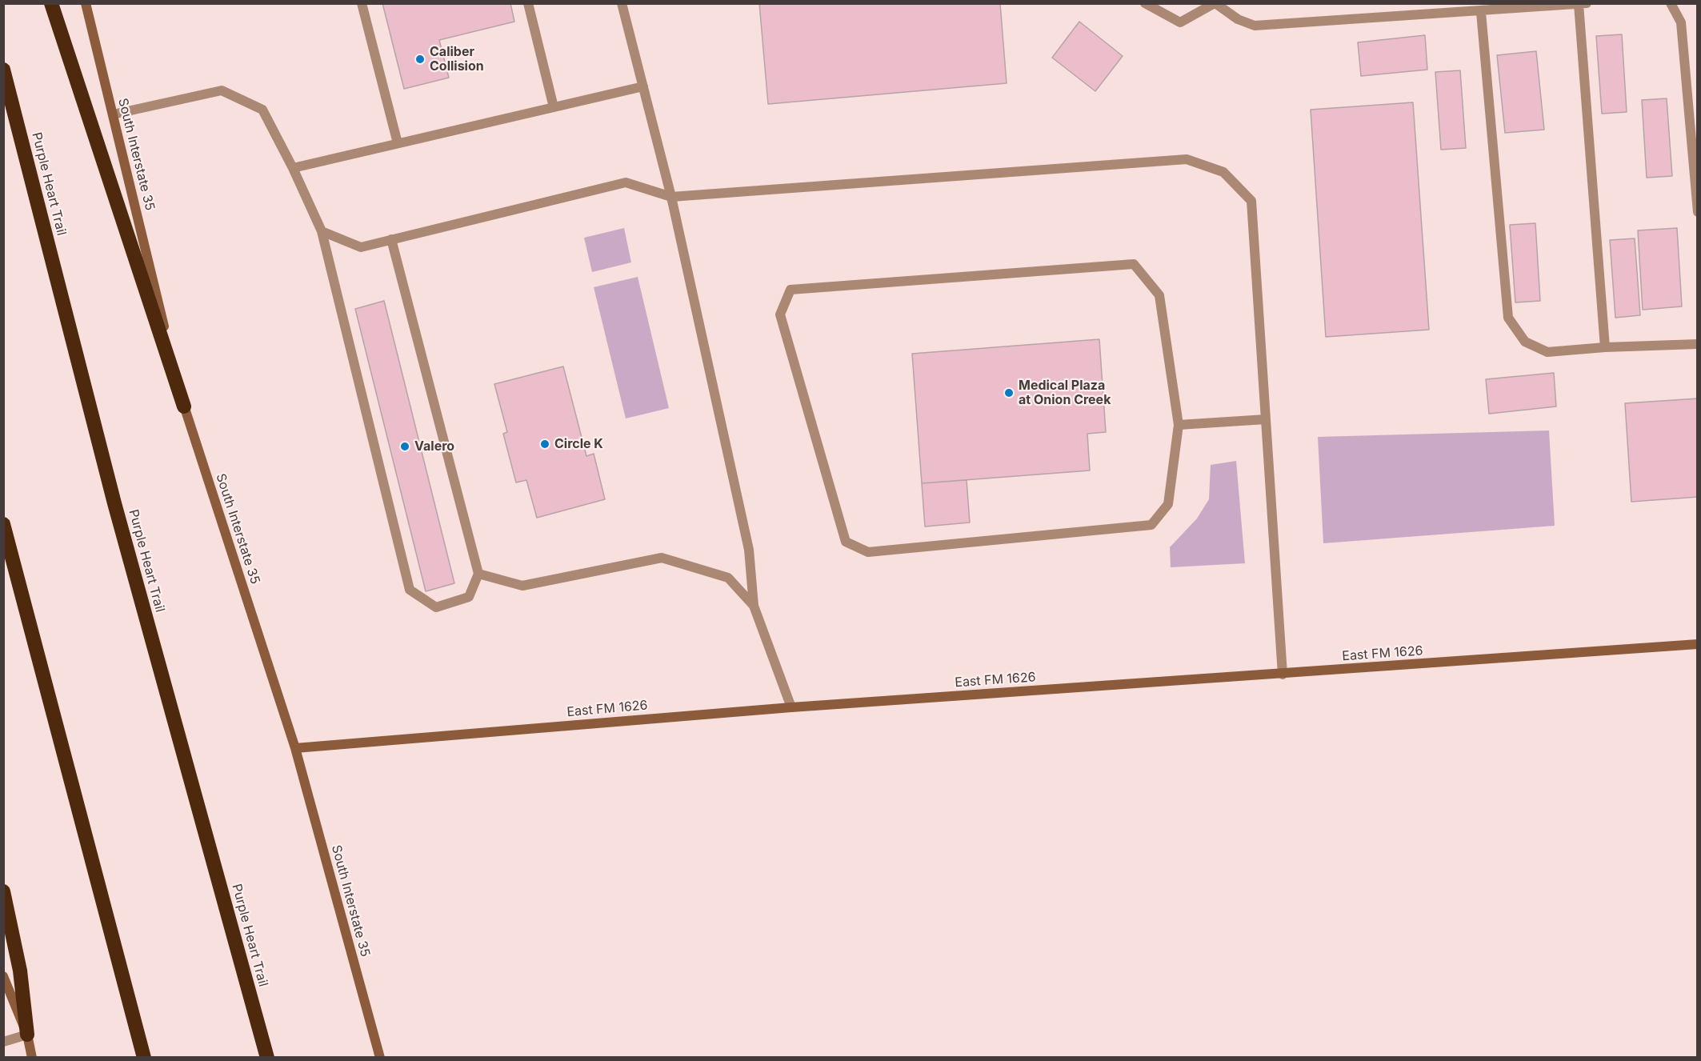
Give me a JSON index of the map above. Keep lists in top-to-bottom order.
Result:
{
  "streets": {
    "highway": ["Purple Heart Trail"],
    "main road": ["South Interstate 35", "East FM 1626"]
  },
  "crossings": [
    ["South Interstate 35", "East FM 1626"]
  ],
  "places": [
    "Caliber Collision",
    "Medical Plaza at Onion Creek",
    "Circle K",
    "Valero"
  ]
}
